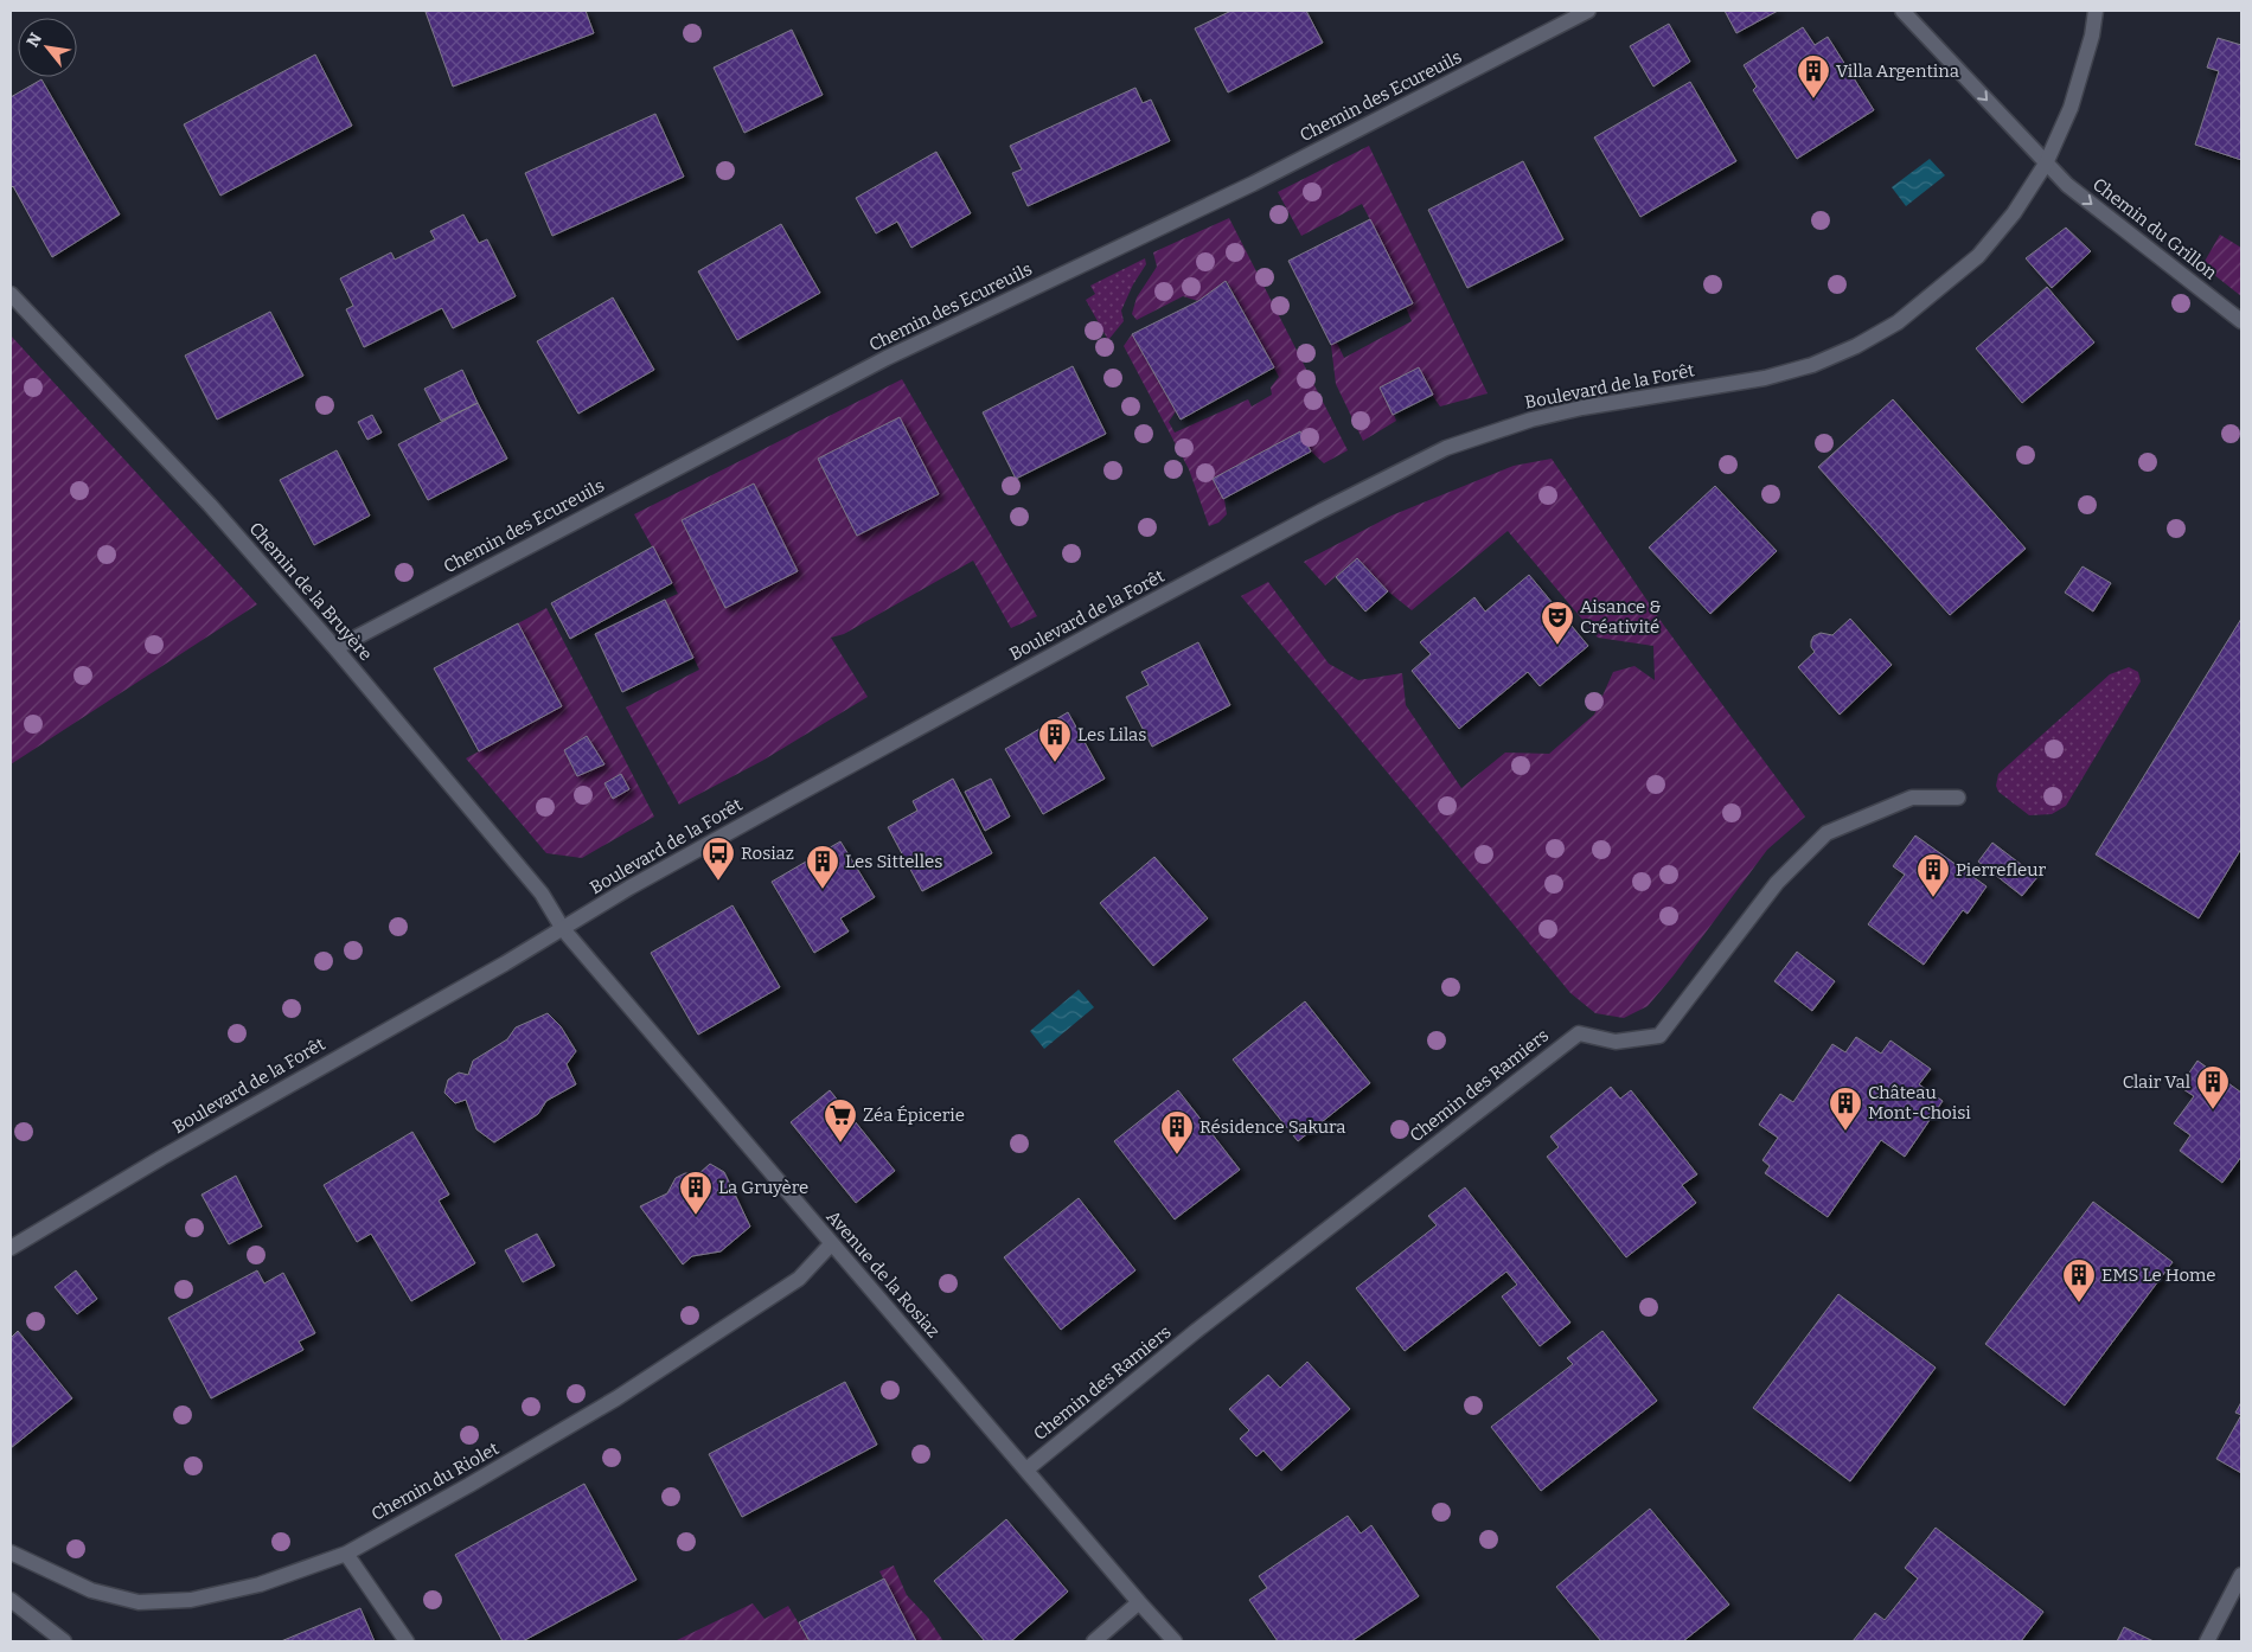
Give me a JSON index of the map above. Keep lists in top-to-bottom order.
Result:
{
  "streets": {
    "street": [
      "Chemin des Ecureuils",
      "Chemin du Grillon",
      "Boulevard de la Forêt",
      "Chemin de la Bruyère",
      "Chemin des Ramiers",
      "Avenue de la Rosiaz",
      "Chemin du Riolet"
    ]
  },
  "crossings": [
    ["Chemin des Ecureuils", "Chemin de la Bruyère"],
    ["Chemin du Grillon", "Boulevard de la Forêt"],
    ["Boulevard de la Forêt", "Chemin de la Bruyère"],
    ["Boulevard de la Forêt", "Avenue de la Rosiaz"],
    ["Chemin de la Bruyère", "Avenue de la Rosiaz"],
    ["Chemin des Ramiers", "Avenue de la Rosiaz"],
    ["Avenue de la Rosiaz", "Chemin du Riolet"]
  ],
  "one_way": ["Chemin du Grillon"],
  "places": {
    "building": [
      "Villa Argentina",
      "Les Lilas",
      "Les Sittelles",
      "Pierrefleur",
      "Clair Val",
      "Château Mont-Choisi",
      "Résidence Sakura",
      "La Gruyère",
      "EMS Le Home"
    ],
    "theatre": ["Aisance & Créativité"],
    "bus stop": ["Rosiaz"],
    "supermarket": ["Zéa Épicerie"]
  },
  "north": "top left"
}
